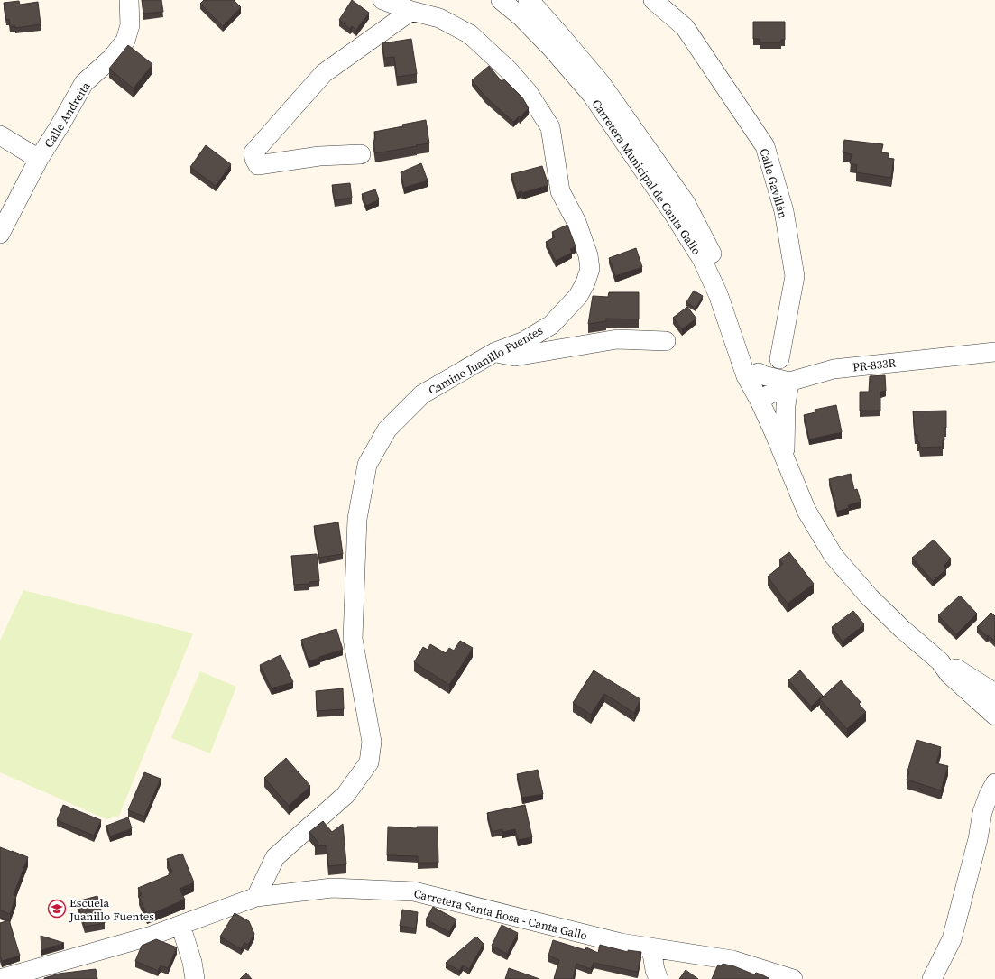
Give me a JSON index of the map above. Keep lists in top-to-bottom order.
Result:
{
  "streets": {
    "street": [
      "Calle Andreíta",
      "Carretera Municipal de Canta Gallo",
      "Calle Gavillán",
      "Camino Juanillo Fuentes",
      "PR-833R",
      "Carretera Santa Rosa - Canta Gallo"
    ]
  },
  "crossings": [
    ["Carretera Municipal de Canta Gallo", "PR-833R"],
    ["Camino Juanillo Fuentes", "Carretera Santa Rosa - Canta Gallo"]
  ],
  "places": {
    "school or university": ["Escuela Juanillo Fuentes"]
  }
}
